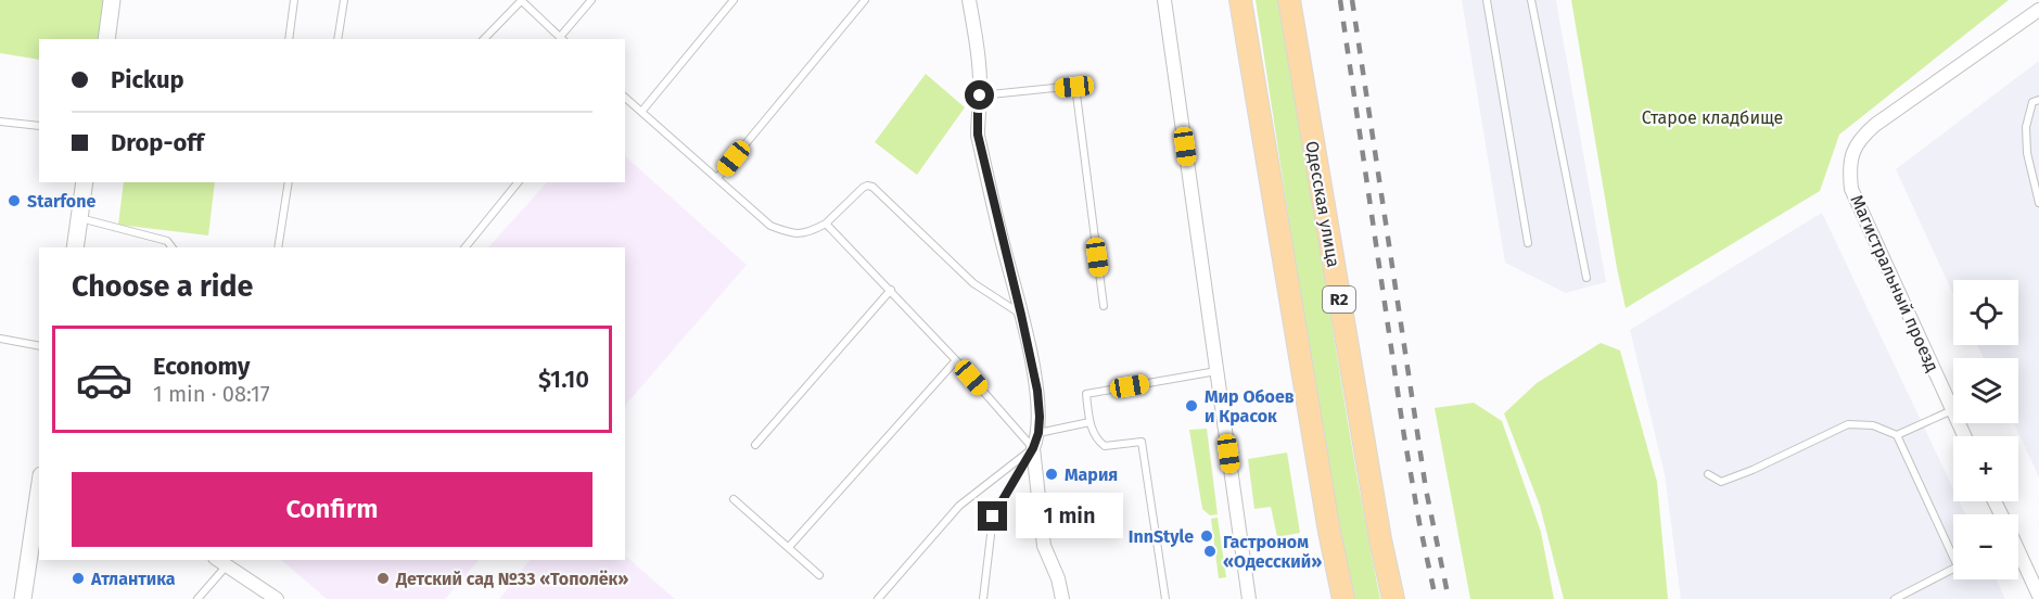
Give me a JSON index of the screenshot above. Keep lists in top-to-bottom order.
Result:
{
  "streets": {
    "main road": ["Одесская улица", "R2"],
    "street": ["Магистральный проезд"]
  },
  "parks": ["Старое кладбище"],
  "places": [
    "Starfone",
    "Мир Обоев и Красок",
    "Мария",
    "InnStyle",
    "Гастроном «Одесский»",
    "Атлантика",
    "Детский сад №33 «Тополёк»"
  ],
  "page": {
    "banner": ["Pickup", "Drop-off"],
    "heading": "Choose a ride",
    "map_buttons": ["+", "−"],
    "list": [
      {
        "name": "Economy",
        "note": "1 min · 08:17",
        "value": "$1.10"
      }
    ],
    "buttons": "Confirm",
    "bubble": "1 min"
  }
}
